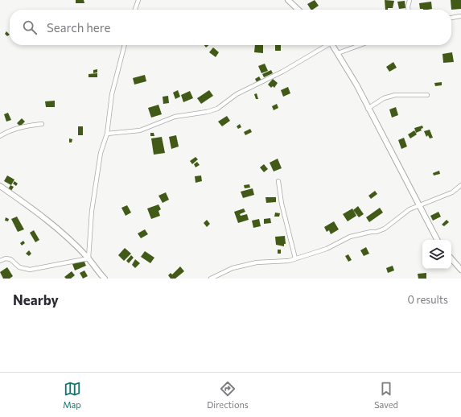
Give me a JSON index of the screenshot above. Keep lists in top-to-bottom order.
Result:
{
  "page": {
    "search": "Search here",
    "heading": ["Nearby", "0 results"],
    "nav": ["Map", "Directions", "Saved"]
  }
}
